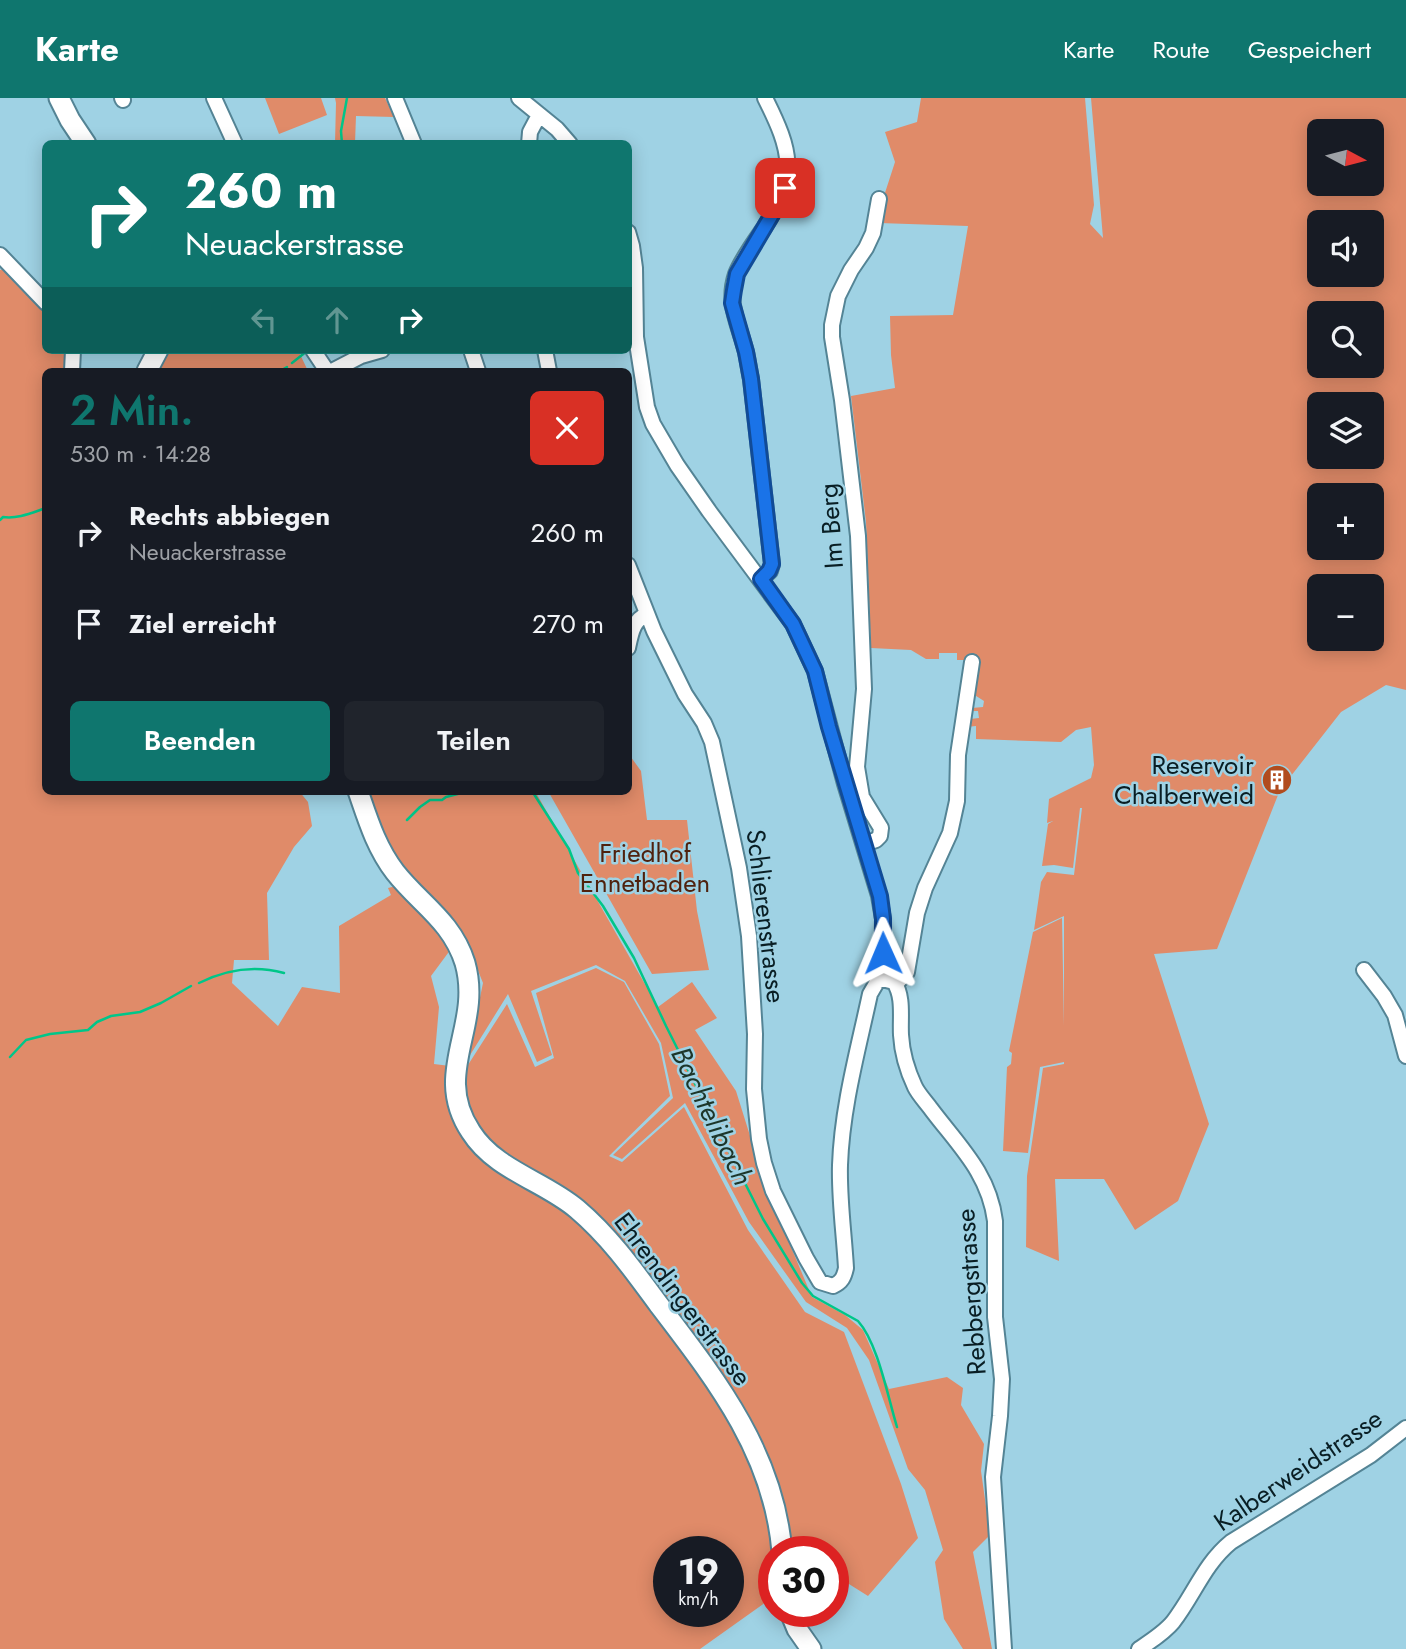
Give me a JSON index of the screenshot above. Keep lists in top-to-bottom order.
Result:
{
  "streets": {
    "main road": ["Ehrendingerstrasse"],
    "street": [
      "Im Berg",
      "Schlierenstrasse",
      "Rebbergstrasse",
      "Kalberweidstrasse"
    ]
  },
  "crossings": [
    ["Im Berg", "Rebbergstrasse"],
    ["Schlierenstrasse", "Rebbergstrasse"]
  ],
  "water": ["Bachtelibach"],
  "parks": ["Friedhof Ennetbaden"],
  "places": {
    "building": ["Reservoir Chalberweid"]
  },
  "north": "right",
  "page": {
    "header": "Karte",
    "nav": ["Karte", "Route", "Gespeichert"],
    "map_buttons": ["+", "−"],
    "turn": ["260 m", "Neuackerstrasse"],
    "heading": ["2 Min.", "530 m · 14:28"],
    "list": [
      {
        "name": "Rechts abbiegen",
        "note": "Neuackerstrasse",
        "value": "260 m"
      },
      {
        "name": "Ziel erreicht",
        "value": "270 m"
      }
    ],
    "buttons": ["Beenden", "Teilen"],
    "speed": "19 km/h",
    "limit": "30"
  }
}
